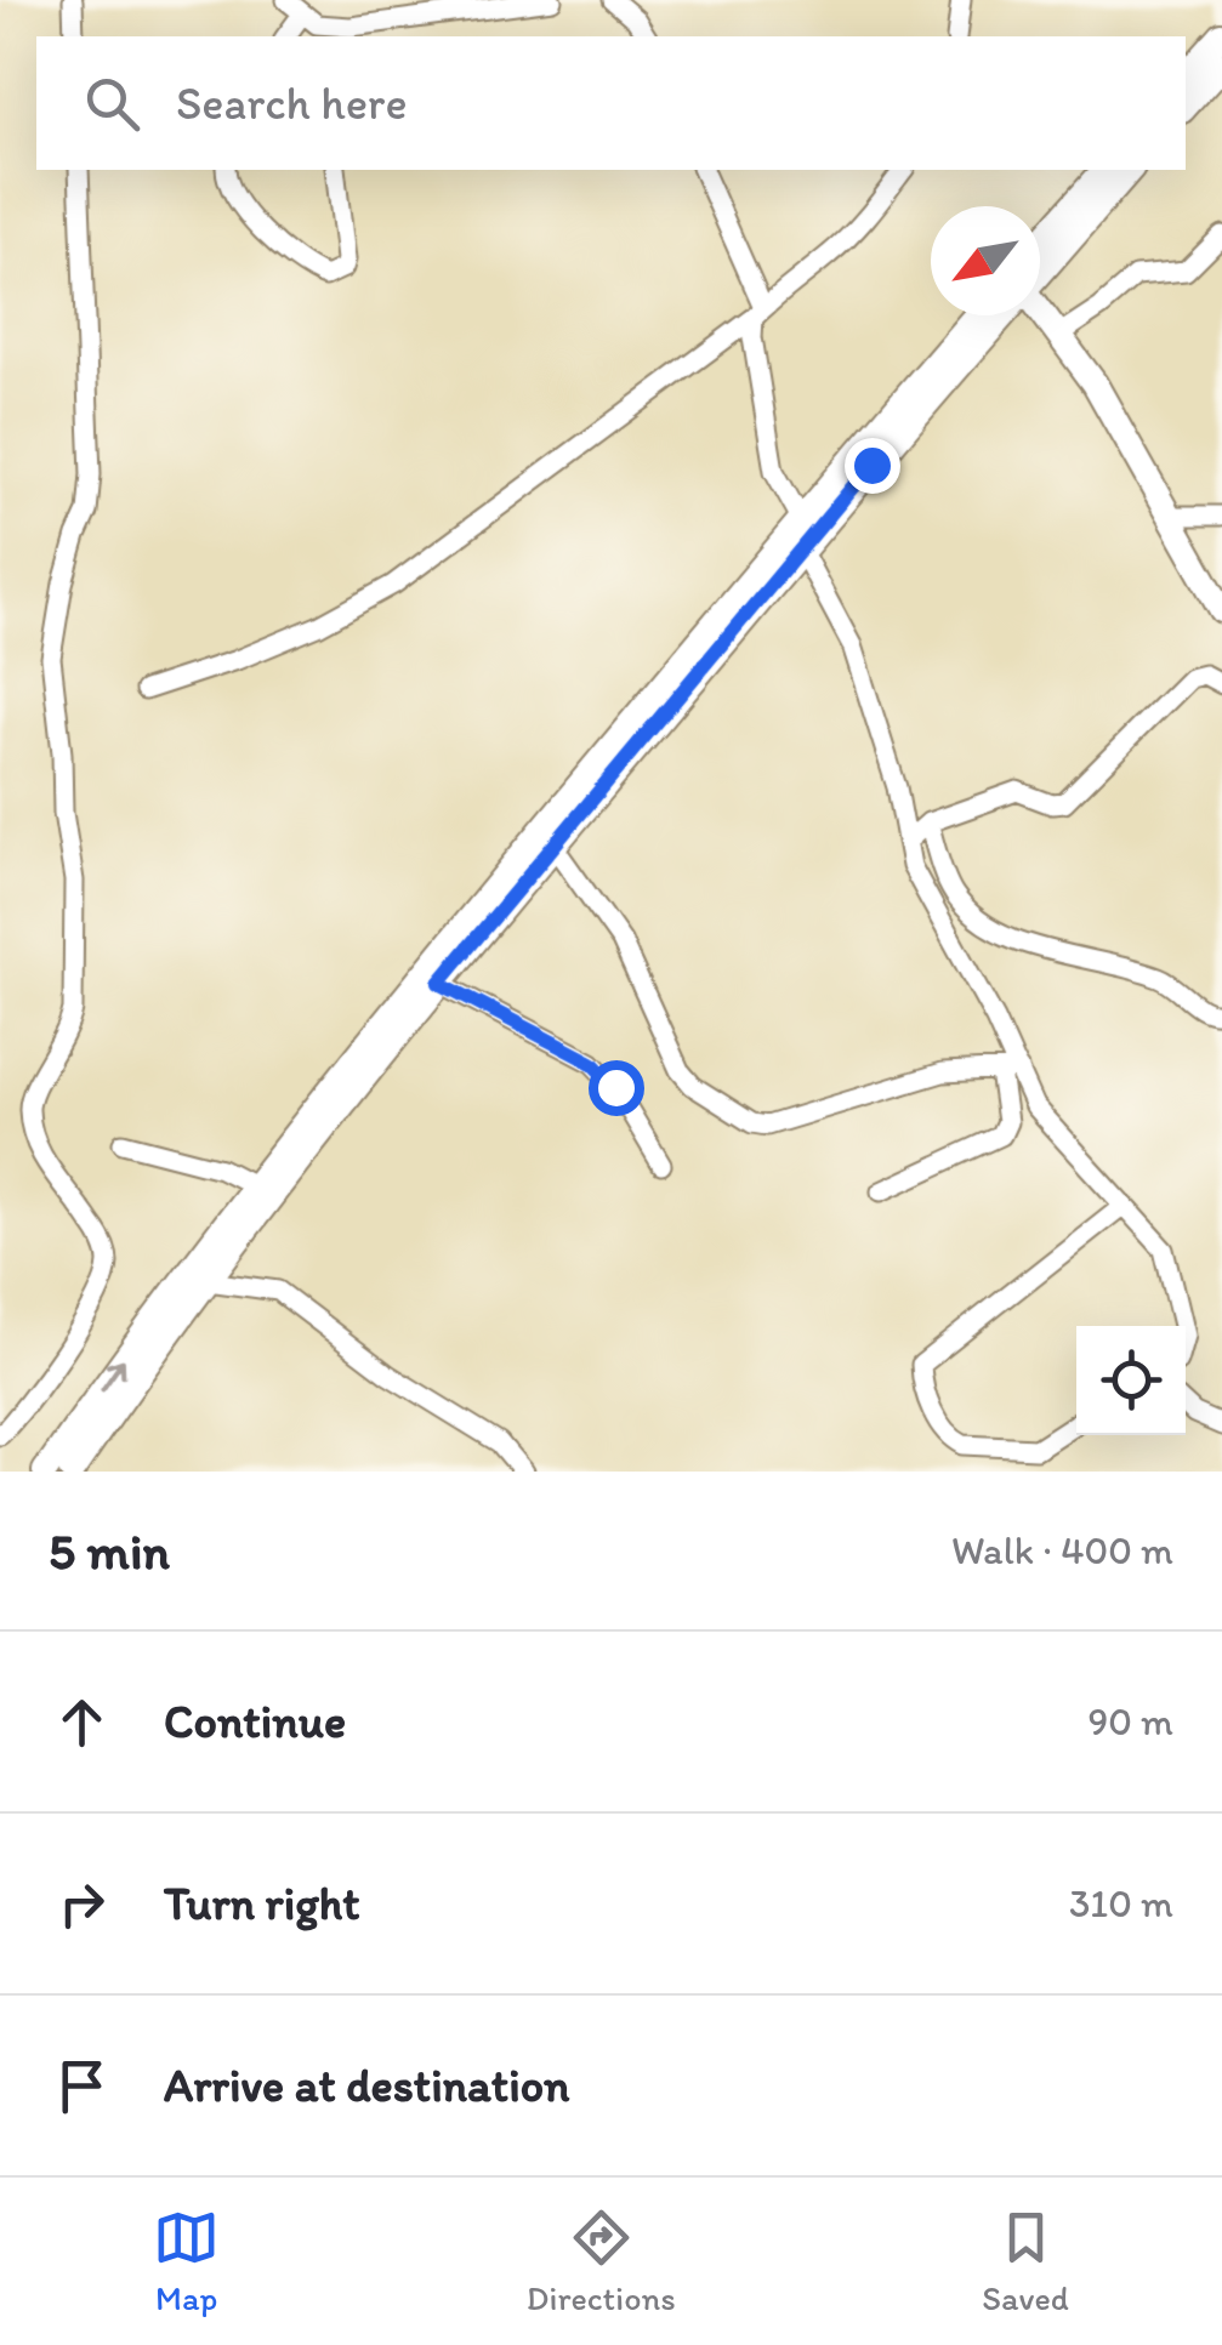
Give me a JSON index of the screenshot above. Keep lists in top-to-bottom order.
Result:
{
  "north": "bottom left",
  "page": {
    "search": "Search here",
    "heading": ["5 min", "Walk · 400 m"],
    "list": [
      ["Continue", "90 m"],
      ["Turn right", "310 m"],
      "Arrive at destination"
    ],
    "nav": ["Map", "Directions", "Saved"]
  }
}
